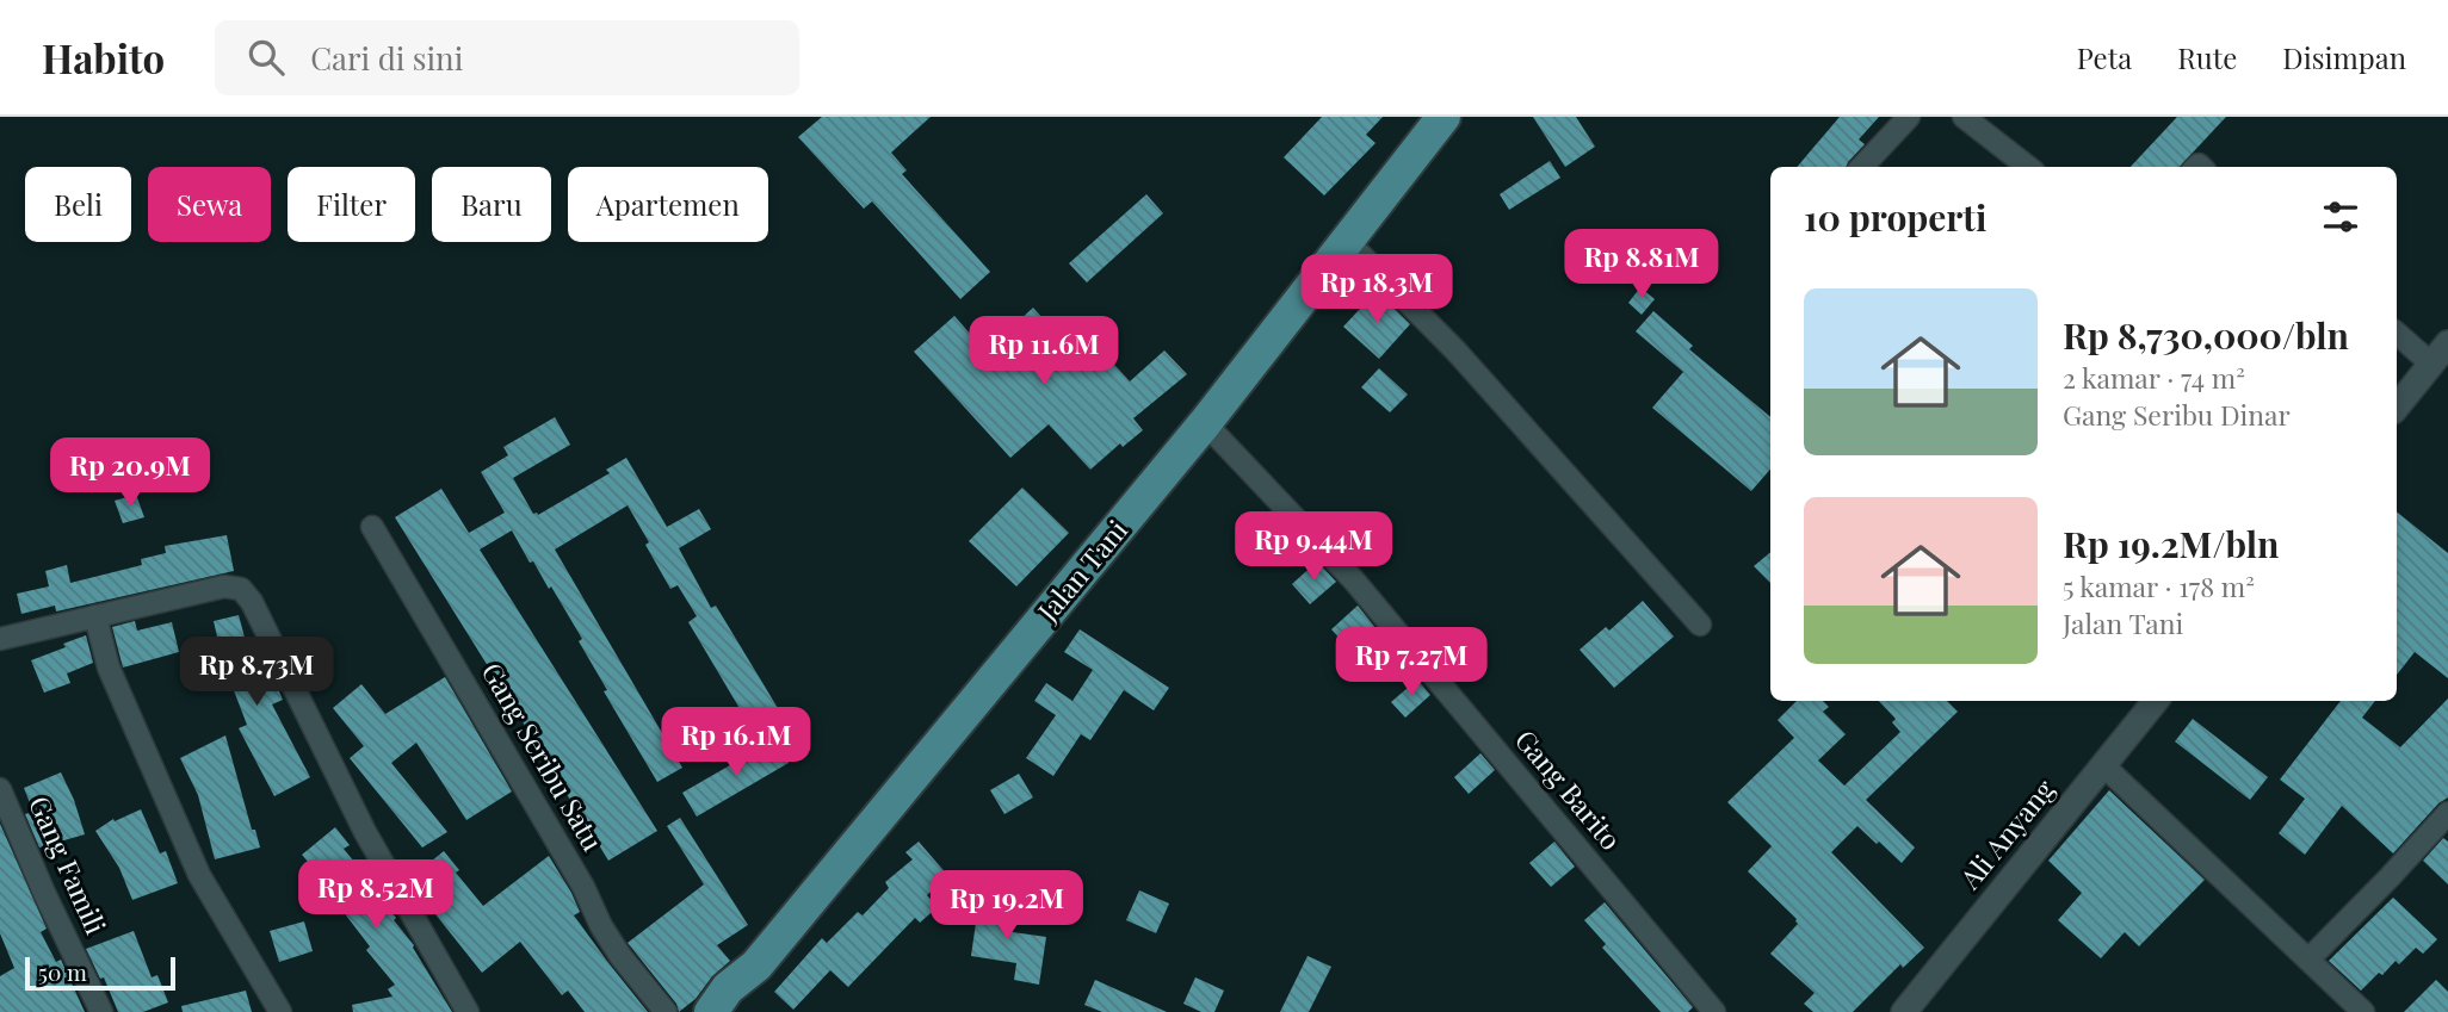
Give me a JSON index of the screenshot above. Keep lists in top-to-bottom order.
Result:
{
  "streets": {
    "highway": ["Jalan Tani"],
    "street": [
      "Gang Seribu Satu",
      "Gang Barito",
      "Ali Anyang",
      "Gang Famili"
    ]
  },
  "crossings": [
    ["Jalan Tani", "Gang Barito"]
  ],
  "scale_bar": "50 m",
  "page": {
    "header": "Habito",
    "search": "Cari di sini",
    "nav": ["Peta", "Rute", "Disimpan"],
    "chip": [
      "Beli",
      "Sewa",
      "Filter",
      "Baru",
      "Apartemen"
    ],
    "heading": "10 properti",
    "price": [
      "Rp 8.81M",
      "Rp 18.3M",
      "Rp 11.6M",
      "Rp 20.9M",
      "Rp 9.44M",
      "Rp 7.27M",
      "Rp 8.73M",
      "Rp 16.1M",
      "Rp 8.52M",
      "Rp 19.2M"
    ],
    "list": [
      {
        "name": "Rp 8,730,000/bln",
        "note": "2 kamar · 74 m² · Gang Seribu Dinar"
      },
      {
        "name": "Rp 19.2M/bln",
        "note": "5 kamar · 178 m² · Jalan Tani"
      }
    ],
    "scale": "50 m"
  }
}
